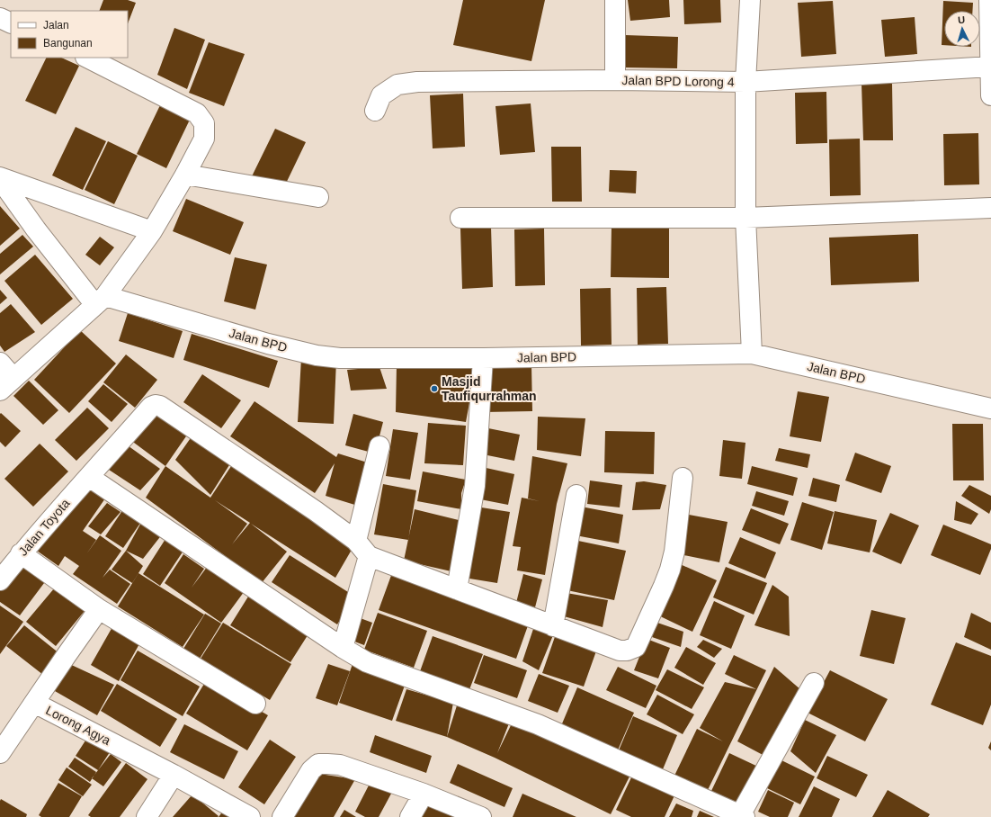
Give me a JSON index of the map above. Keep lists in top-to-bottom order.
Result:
{
  "streets": {
    "street": [
      "Jalan BPD Lorong 4",
      "Jalan BPD",
      "Jalan Toyota",
      "Lorong Agya"
    ]
  },
  "crossings": [
    ["Jalan BPD Lorong 4", "Jalan BPD"]
  ],
  "places": ["Masjid Taufiqurrahman"],
  "legend": ["Jalan", "Bangunan"],
  "north": "top"
}
